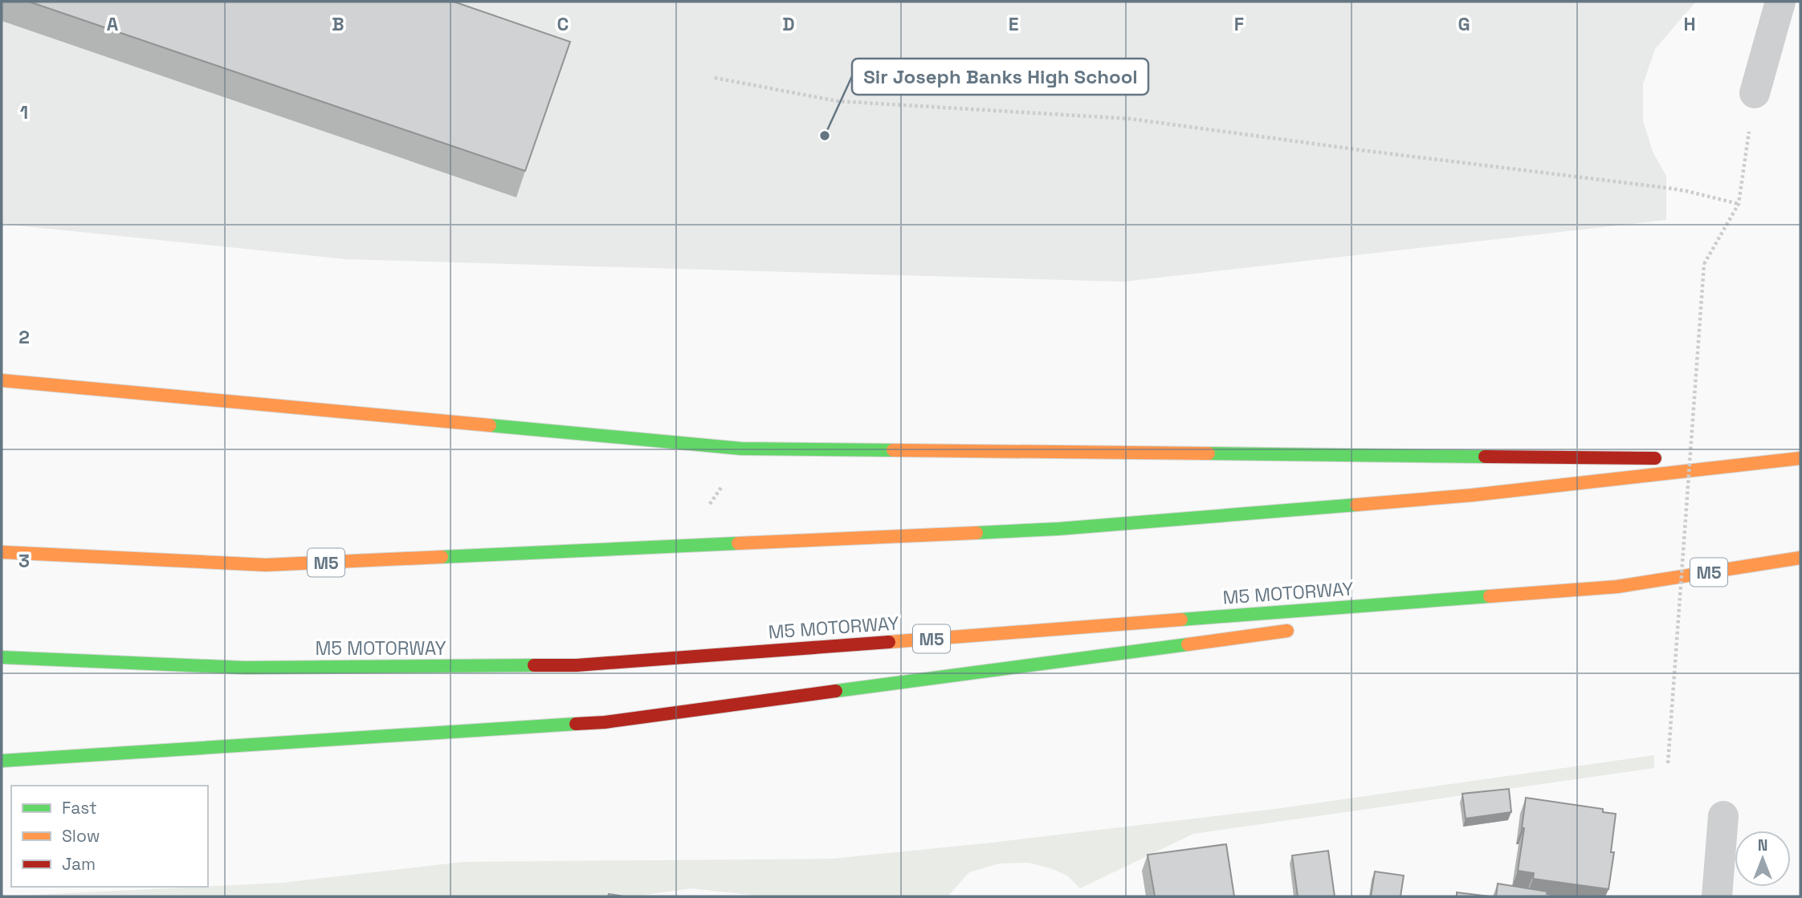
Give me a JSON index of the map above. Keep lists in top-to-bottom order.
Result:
{
  "streets": {
    "highway": ["M5", "M5 MOTORWAY"]
  },
  "places": ["Sir Joseph Banks High School"],
  "legend": ["Fast", "Slow", "Jam"],
  "north": "top",
  "grid": {
    "columns": [
      "A",
      "B",
      "C",
      "D",
      "E",
      "F",
      "G",
      "H"
    ],
    "rows": ["1", "2", "3"]
  }
}
